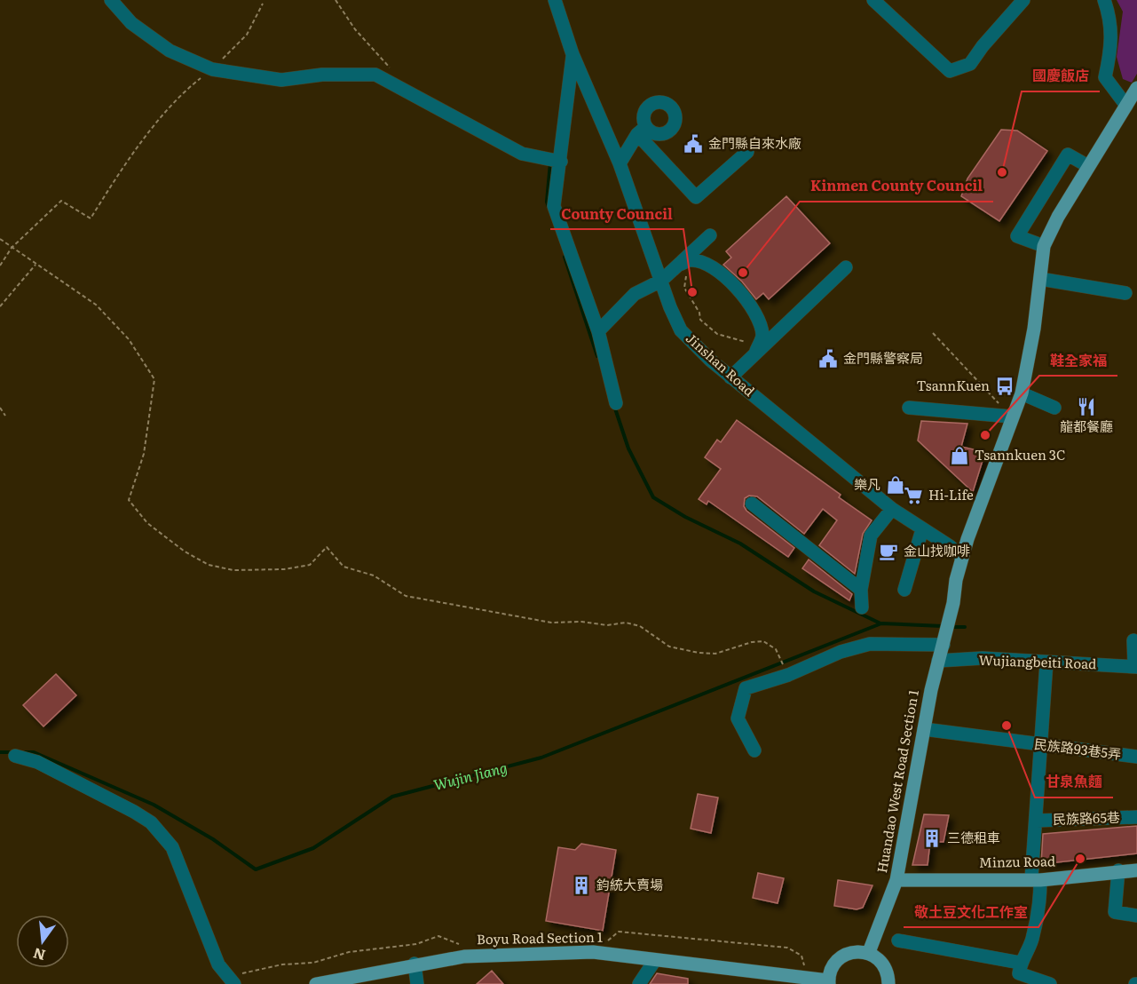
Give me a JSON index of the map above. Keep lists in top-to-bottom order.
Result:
{
  "streets": {
    "main road": ["Huandao West Road Section 1", "Minzu Road", "Boyu Road Section 1"],
    "street": [
      "Jinshan Road",
      "Wujiangbeiti Road",
      "民族路93巷5弄",
      "民族路65巷"
    ]
  },
  "crossings": [
    ["Jinshan Road", "Huandao West Road Section 1"],
    ["Wujiangbeiti Road", "Huandao West Road Section 1"],
    ["民族路93巷5弄", "Huandao West Road Section 1"],
    ["Huandao West Road Section 1", "Minzu Road"]
  ],
  "water": ["Wujin Jiang"],
  "places": {
    "public building": ["金門縣自來水廠", "金門縣警察局"],
    "other": [
      "國慶飯店",
      "Kinmen County Council",
      "County Council",
      "鞋全家福",
      "甘泉魚麵",
      "敬土豆文化工作室"
    ],
    "bus stop": ["TsannKuen"],
    "restaurant": ["龍都餐廳"],
    "shop": ["Tsannkuen 3C", "樂凡"],
    "supermarket": ["Hi-Life"],
    "cafe": ["金山找咖啡"],
    "building": ["三德租車", "鈞統大賣場"]
  },
  "north": "bottom"
}
